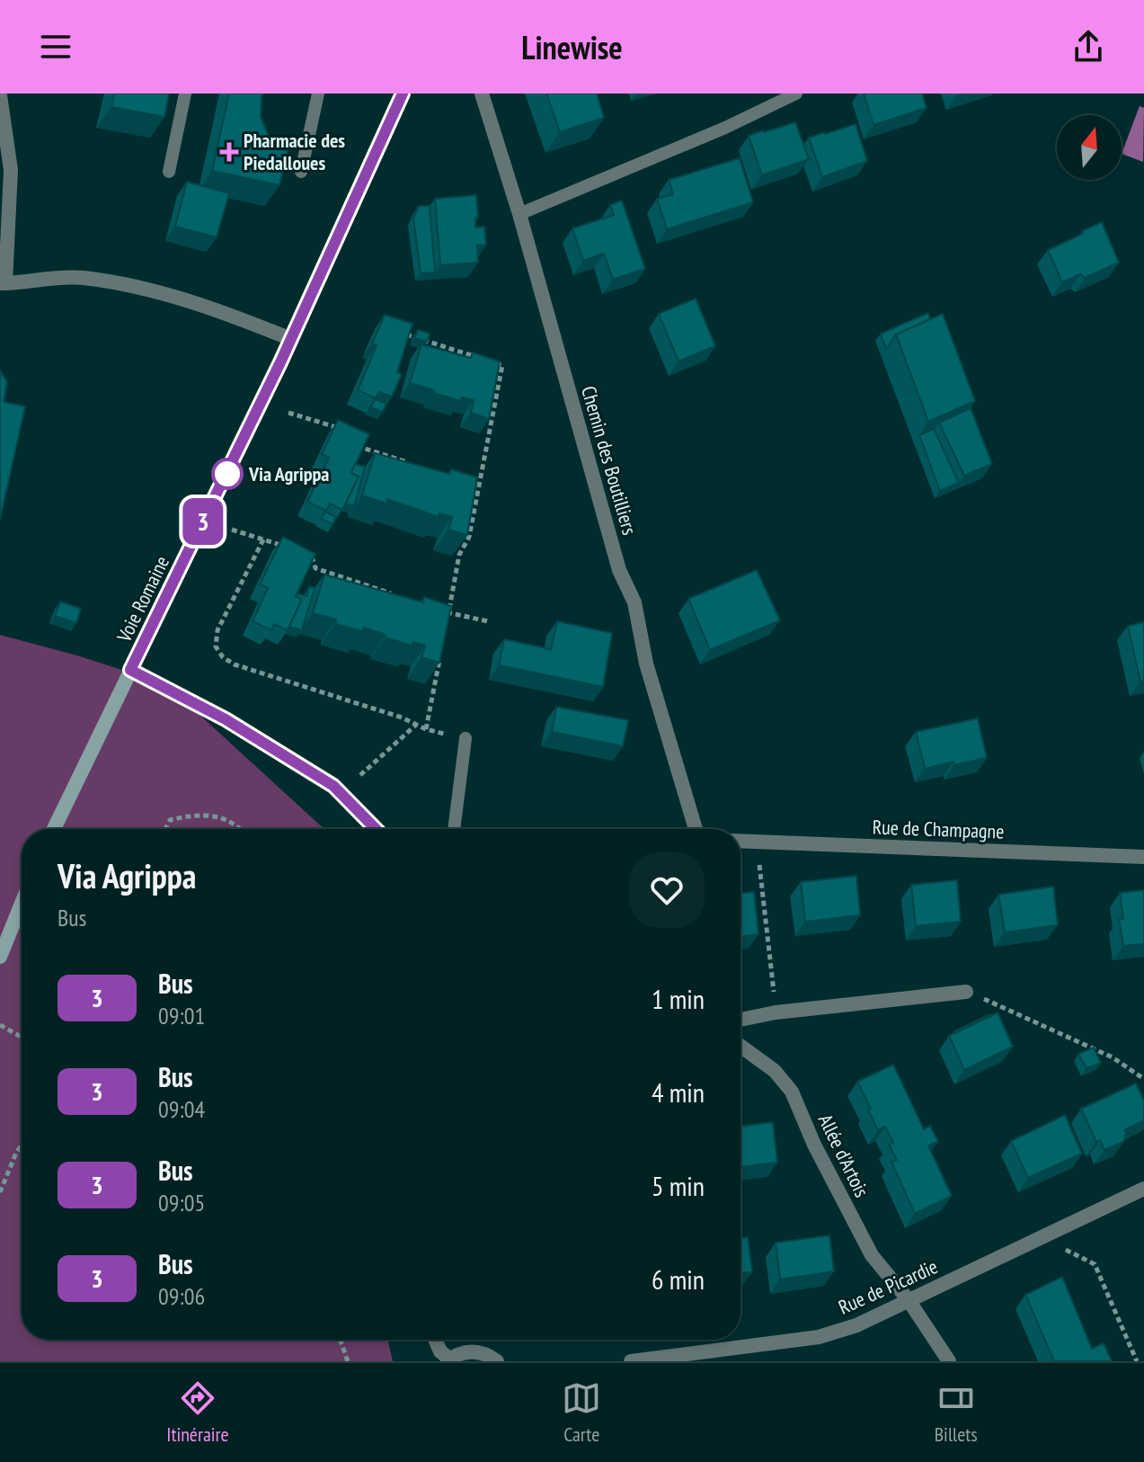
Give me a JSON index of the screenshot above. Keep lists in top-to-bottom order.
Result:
{
  "streets": {
    "main road": ["Voie Romaine"],
    "street": [
      "Chemin des Boutilliers",
      "Rue de Champagne",
      "Allée d'Artois",
      "Rue de Picardie"
    ]
  },
  "crossings": [
    ["Allée d'Artois", "Rue de Picardie"]
  ],
  "places": {
    "health": ["Pharmacie des Piedalloues"],
    "other": ["Via Agrippa"]
  },
  "lines": ["bus line 3"],
  "north": "top",
  "page": {
    "header": "Linewise",
    "on_map": "3",
    "heading": ["Via Agrippa", "Bus"],
    "list": [
      {
        "mark": "3",
        "name": "Bus",
        "note": "09:01",
        "value": "1 min"
      },
      {
        "mark": "3",
        "name": "Bus",
        "note": "09:04",
        "value": "4 min"
      },
      {
        "mark": "3",
        "name": "Bus",
        "note": "09:05",
        "value": "5 min"
      },
      {
        "mark": "3",
        "name": "Bus",
        "note": "09:06",
        "value": "6 min"
      }
    ],
    "tabs": ["Itinéraire", "Carte", "Billets"]
  }
}
